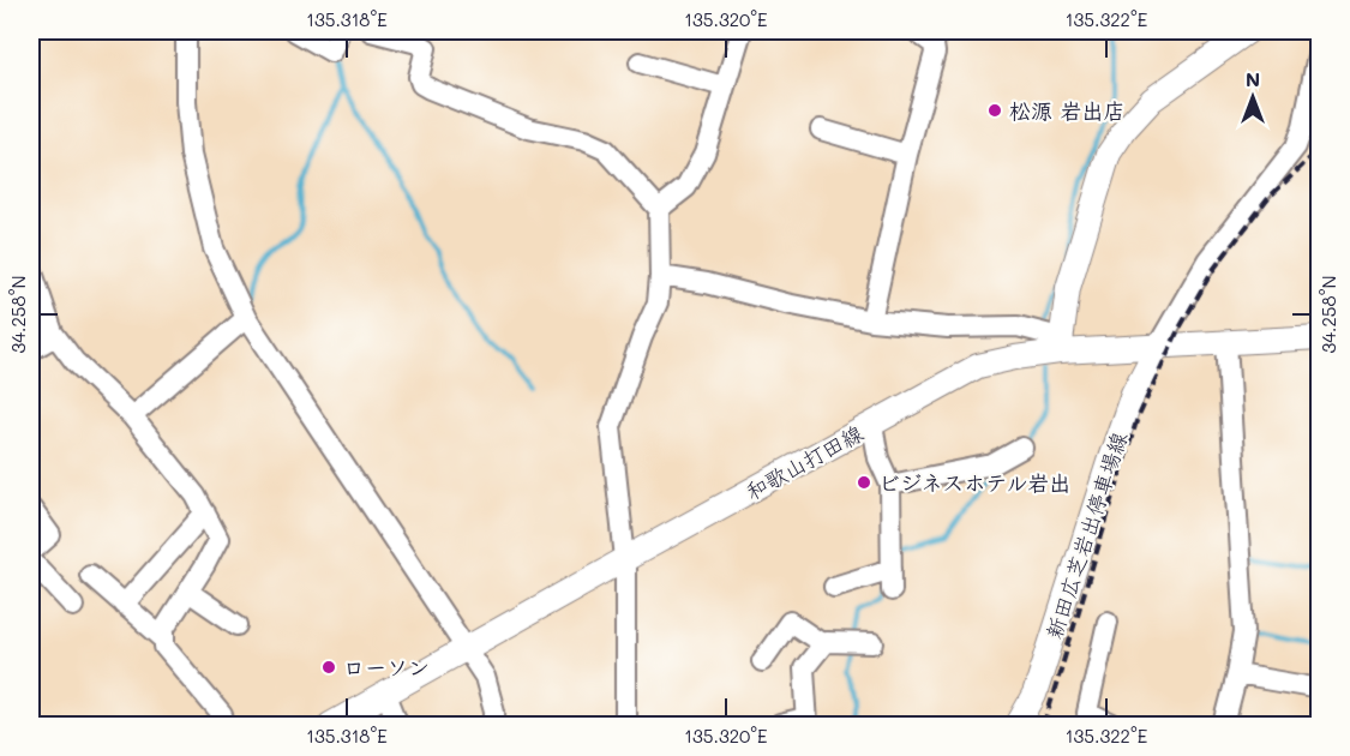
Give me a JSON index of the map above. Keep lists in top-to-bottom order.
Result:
{
  "streets": {
    "main road": ["和歌山打田線", "新田広芝岩出停車場線"]
  },
  "crossings": [
    ["和歌山打田線", "新田広芝岩出停車場線"]
  ],
  "places": ["松源 岩出店", "ビジネスホテル岩出", "ローソン"],
  "north": "top",
  "coordinates": [
    "135.318°E",
    "135.320°E",
    "135.322°E",
    "34.258°N"
  ]
}
